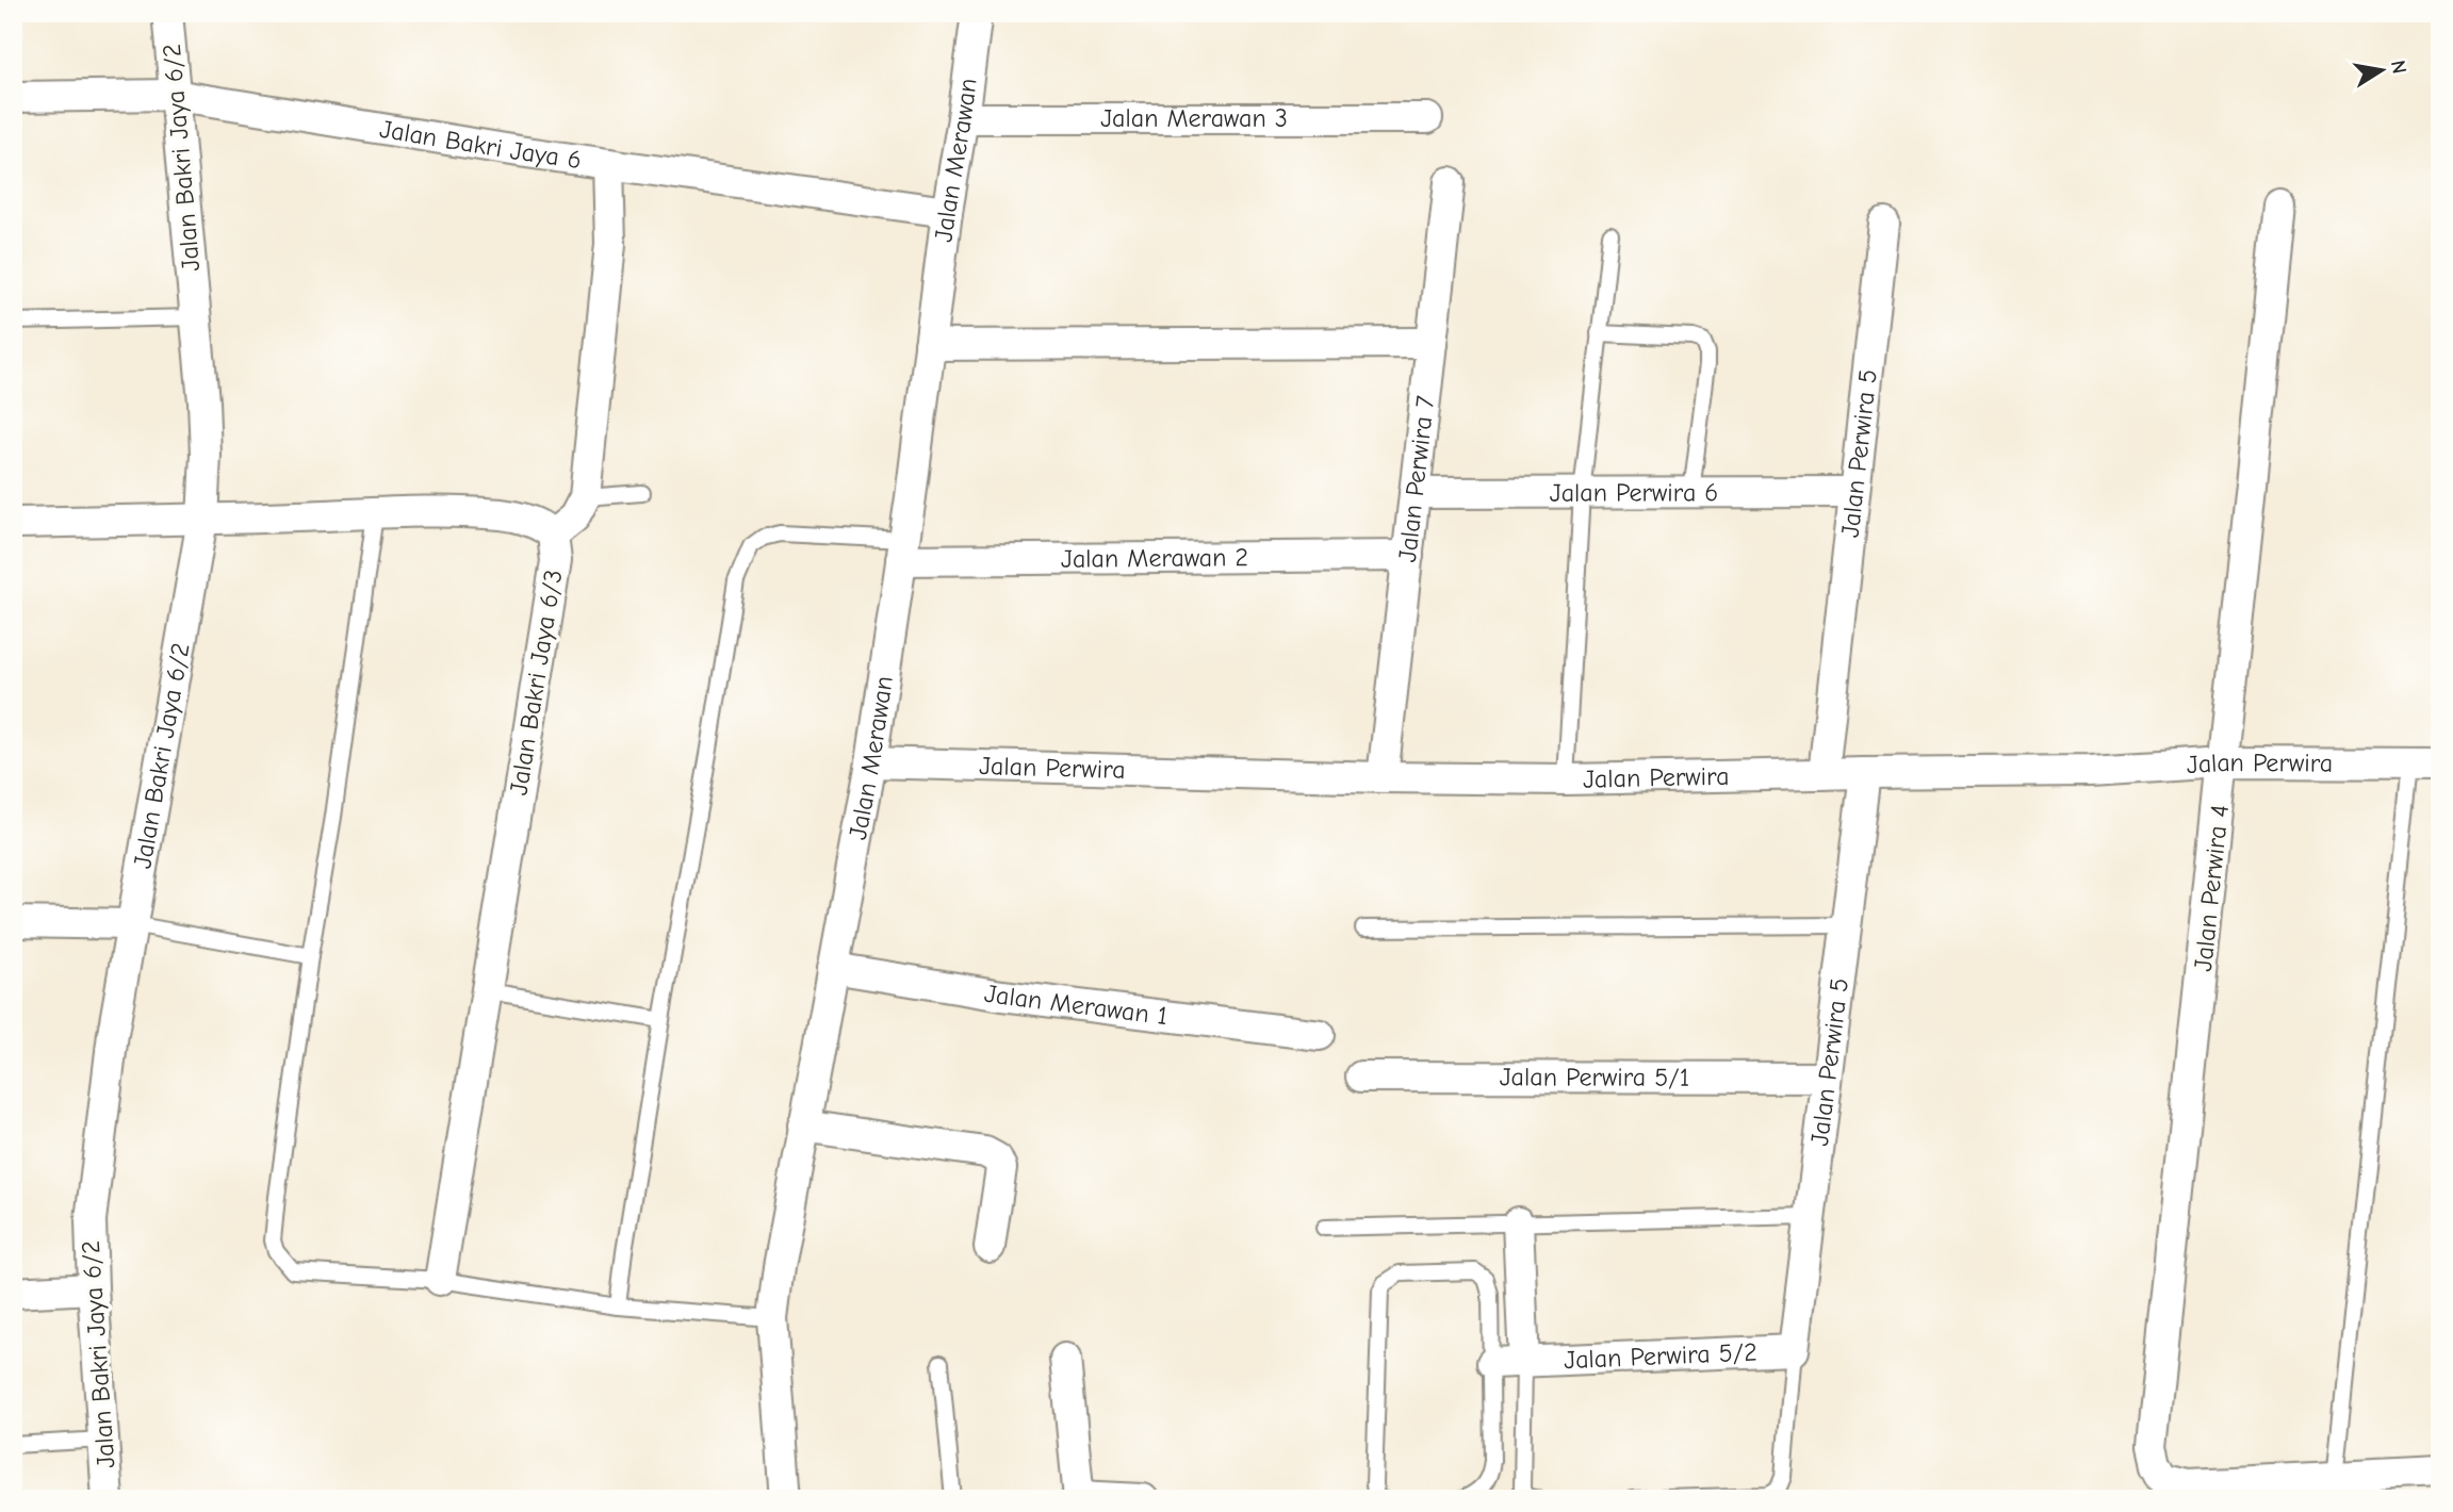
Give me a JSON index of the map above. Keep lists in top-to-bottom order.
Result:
{
  "streets": {
    "street": [
      "Jalan Merawan 3",
      "Jalan Bakri Jaya 6",
      "Jalan Bakri Jaya 6/2",
      "Jalan Merawan",
      "Jalan Perwira 5",
      "Jalan Perwira 7",
      "Jalan Perwira 6",
      "Jalan Merawan 2",
      "Jalan Bakri Jaya 6/3",
      "Jalan Perwira",
      "Jalan Perwira 4",
      "Jalan Merawan 1",
      "Jalan Perwira 5/1",
      "Jalan Perwira 5/2"
    ]
  },
  "crossings": [
    ["Jalan Merawan 3", "Jalan Merawan"],
    ["Jalan Bakri Jaya 6", "Jalan Bakri Jaya 6/2"],
    ["Jalan Bakri Jaya 6", "Jalan Merawan"],
    ["Jalan Bakri Jaya 6/2", "Jalan Bakri Jaya 6/3"],
    ["Jalan Merawan", "Jalan Merawan 2"],
    ["Jalan Merawan", "Jalan Perwira"],
    ["Jalan Merawan", "Jalan Merawan 1"],
    ["Jalan Perwira 5", "Jalan Perwira 6"],
    ["Jalan Perwira 5", "Jalan Perwira"],
    ["Jalan Perwira 5", "Jalan Perwira 5/1"],
    ["Jalan Perwira 5", "Jalan Perwira 5/2"],
    ["Jalan Perwira 7", "Jalan Perwira 6"],
    ["Jalan Perwira 7", "Jalan Merawan 2"],
    ["Jalan Perwira 7", "Jalan Perwira"],
    ["Jalan Perwira", "Jalan Perwira 4"]
  ],
  "north": "right"
}
